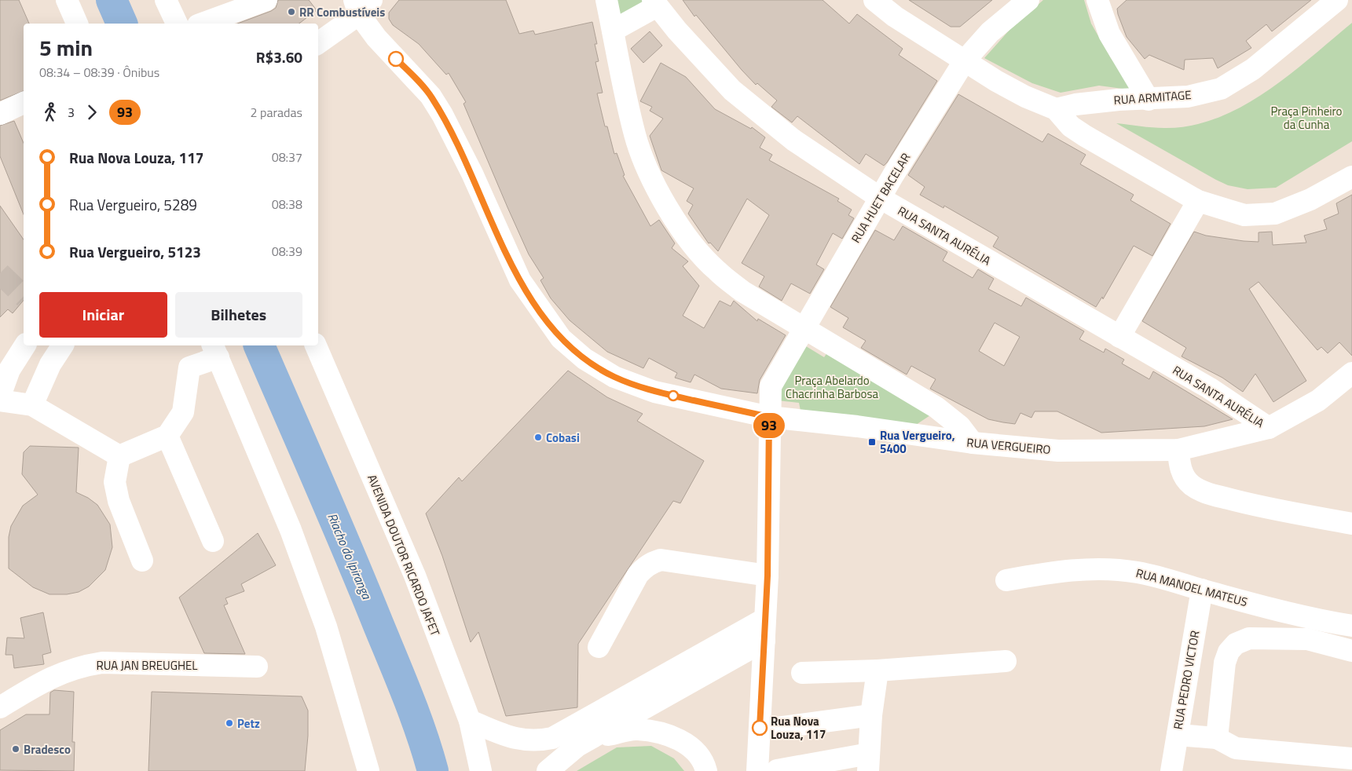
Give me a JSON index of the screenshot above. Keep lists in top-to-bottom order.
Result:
{
  "streets": {
    "street": [
      "RUA ARMITAGE",
      "RUA HUET BACELAR",
      "RUA SANTA AURÉLIA",
      "RUA VERGUEIRO",
      "AVENIDA DOUTOR RICARDO JAFET",
      "RUA MANOEL MATEUS",
      "RUA JAN BREUGHEL",
      "RUA PEDRO VICTOR"
    ]
  },
  "crossings": [
    ["RUA HUET BACELAR", "RUA SANTA AURÉLIA"],
    ["RUA HUET BACELAR", "RUA VERGUEIRO"],
    ["RUA SANTA AURÉLIA", "RUA VERGUEIRO"],
    ["RUA MANOEL MATEUS", "RUA PEDRO VICTOR"]
  ],
  "water": ["Riacho do Ipiranga"],
  "parks": ["Praça Pinheiro da Cunha", "Praça Abelardo Chacrinha Barbosa"],
  "places": {
    "other": [
      "RR Combustíveis",
      "Cobasi",
      "Petz",
      "Rua Nova Louza, 117",
      "Bradesco"
    ],
    "transit": ["Rua Vergueiro, 5400"]
  },
  "lines": ["bus line 93"],
  "page": {
    "on_map": "93",
    "heading": ["5 min", "08:34 – 08:39 · Ônibus", "R$3.60"],
    "legs": ["3", "93", "2 paradas"],
    "list": [
      {
        "name": "Rua Nova Louza, 117",
        "value": "08:37"
      },
      {
        "name": "Rua Vergueiro, 5289",
        "value": "08:38"
      },
      {
        "name": "Rua Vergueiro, 5123",
        "value": "08:39"
      }
    ],
    "buttons": ["Iniciar", "Bilhetes"]
  }
}
